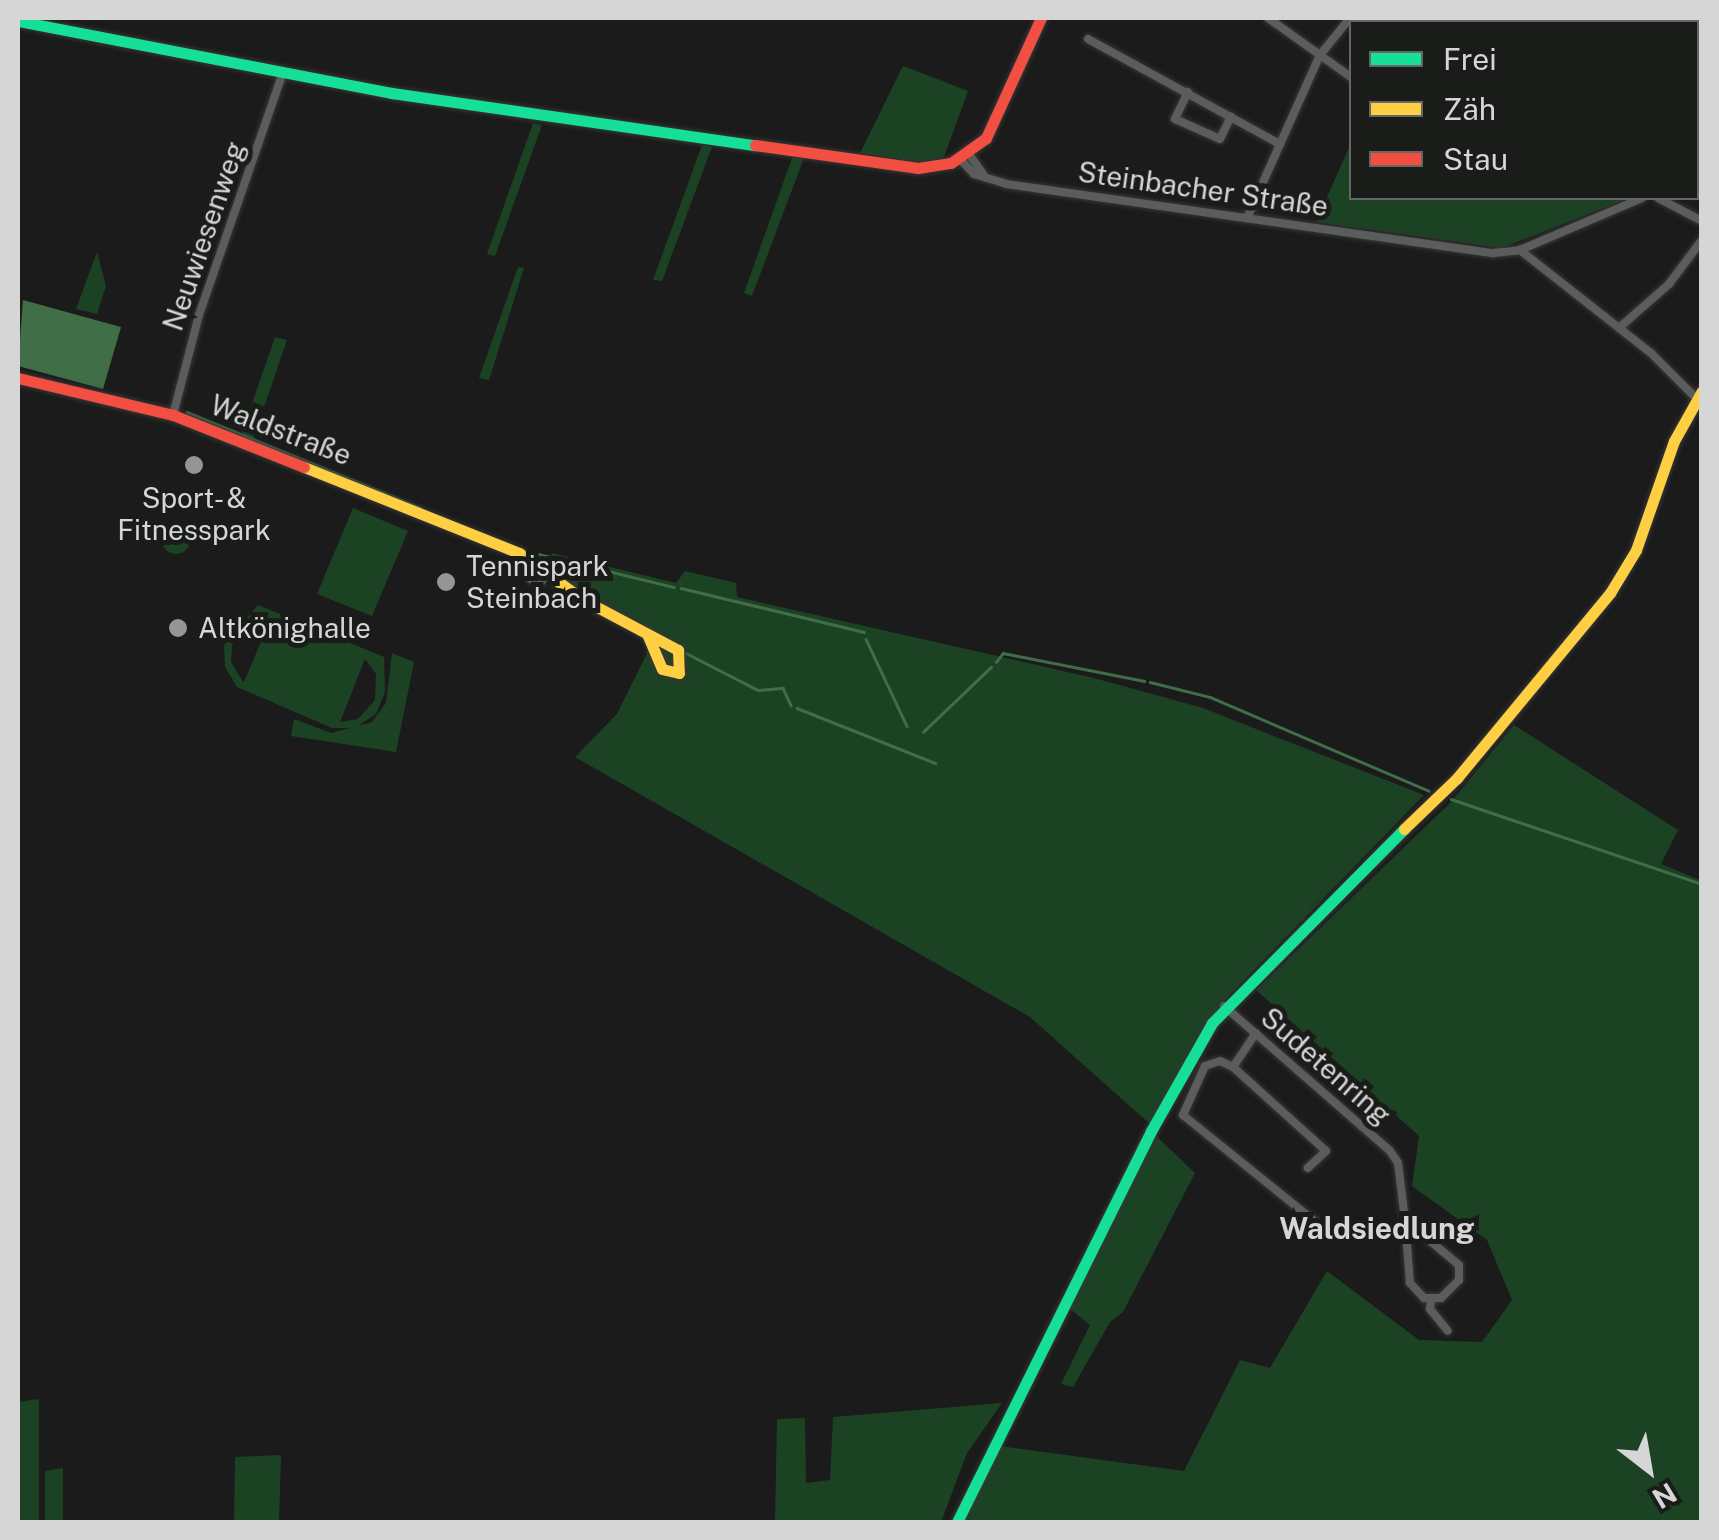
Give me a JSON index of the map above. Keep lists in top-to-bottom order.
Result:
{
  "streets": {
    "street": [
      "Steinbacher Straße",
      "Neuwiesenweg",
      "Waldstraße",
      "Sudetenring"
    ]
  },
  "crossings": [
    ["Neuwiesenweg", "Waldstraße"]
  ],
  "districts": ["Waldsiedlung"],
  "places": ["Sport- & Fitnesspark", "Tennispark Steinbach", "Altkönighalle"],
  "legend": ["Frei", "Zäh", "Stau"],
  "north": "bottom right"
}
